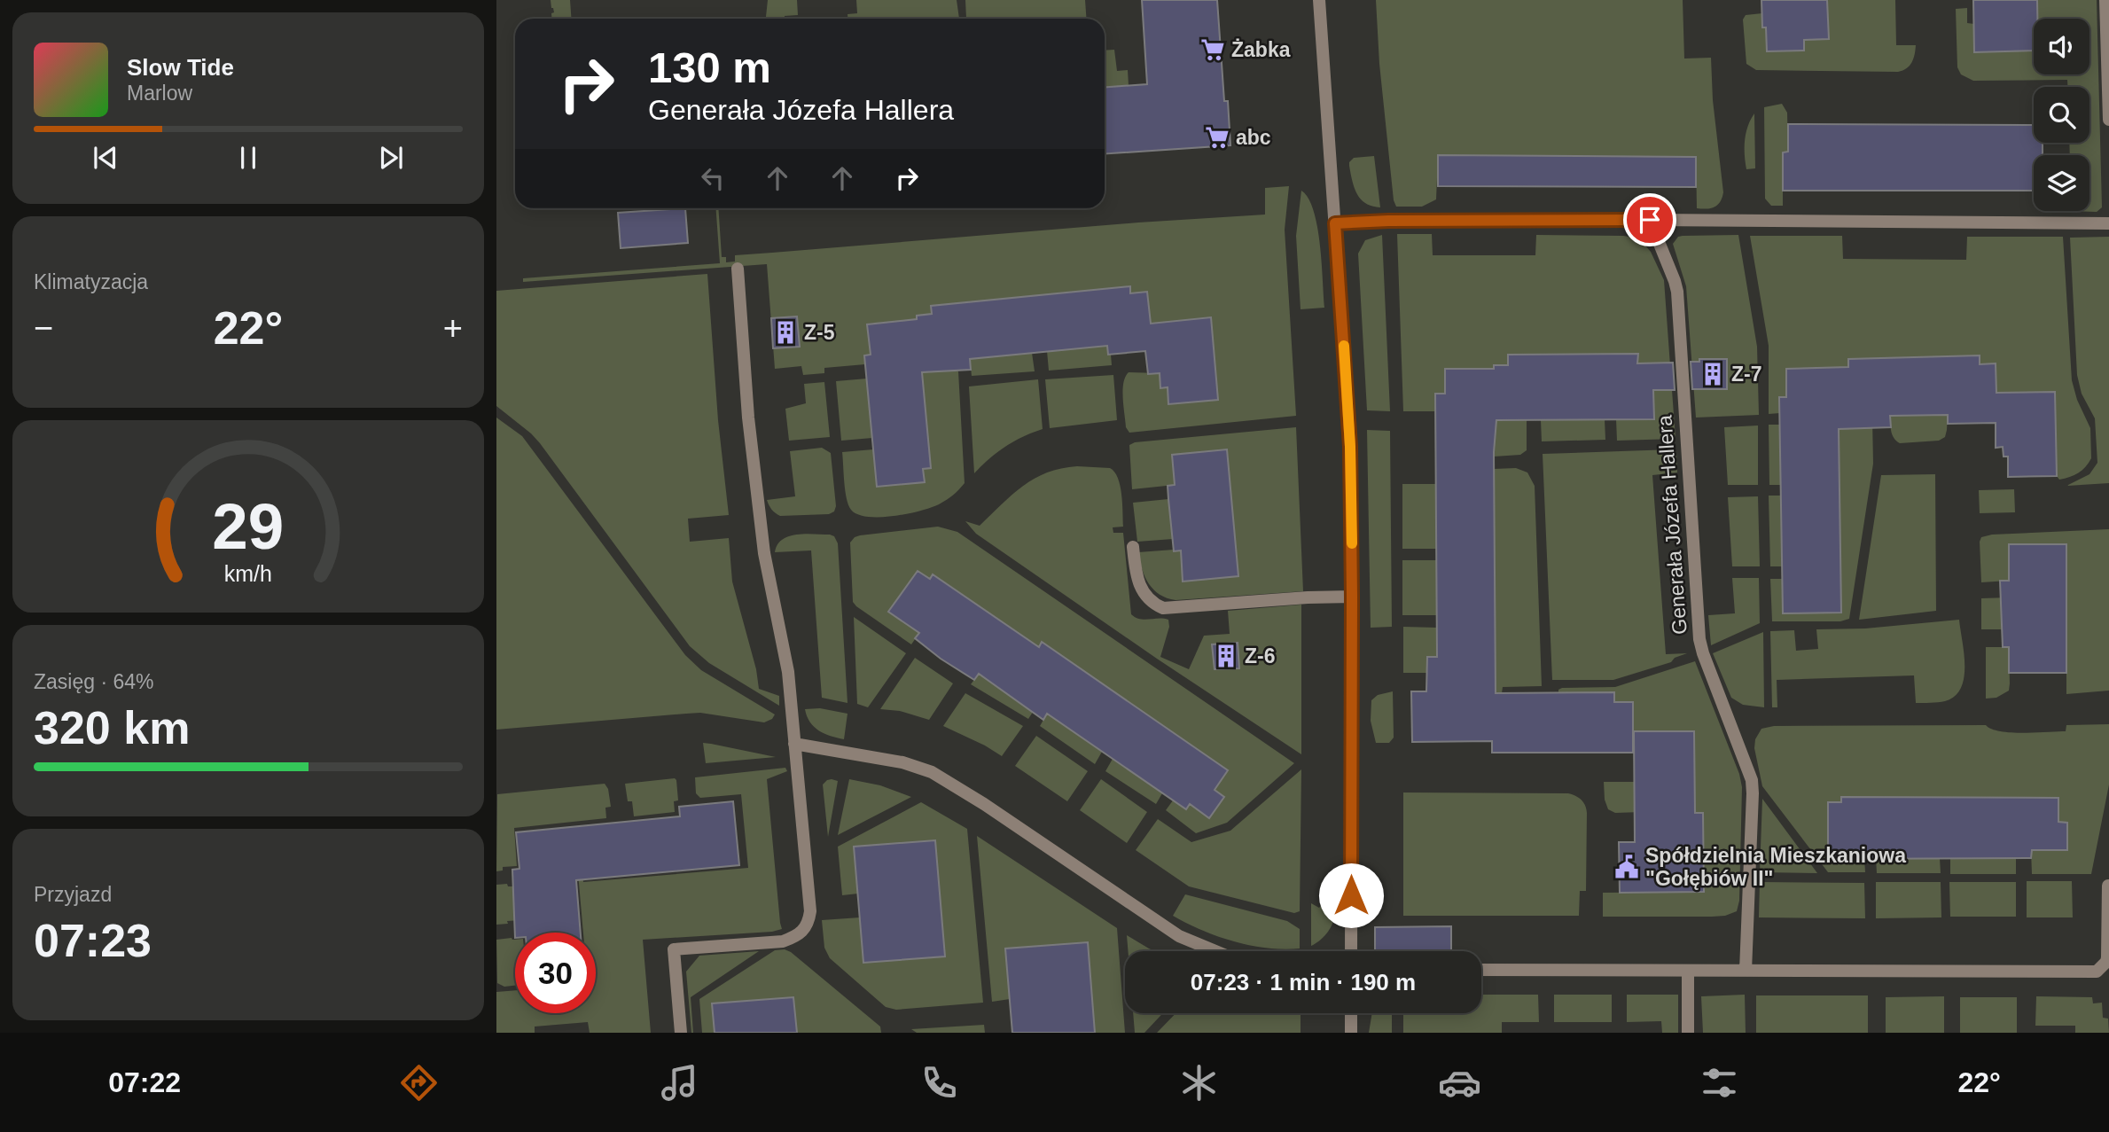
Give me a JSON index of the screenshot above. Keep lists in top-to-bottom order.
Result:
{
  "streets": {
    "street": ["Generała Józefa Hallera"]
  },
  "places": {
    "supermarket": ["Żabka", "abc"],
    "building": ["Z-5", "Z-7", "Z-6"],
    "public building": ["Spółdzielnia Mieszkaniowa \"Gołębiów II\""]
  },
  "page": {
    "turn": ["130 m", "Generała Józefa Hallera"],
    "song": ["Slow Tide", "Marlow"],
    "tile": [
      "Klimatyzacja",
      ["Zasięg · 64%", "320 km"],
      ["Przyjazd", "07:23"]
    ],
    "heat": ["−", "22°", "+"],
    "limit": "30",
    "trip": "07:23 · 1 min · 190 m",
    "tabs": ["07:22", "22°"],
    "gauge": ["29", "km/h"]
  }
}
